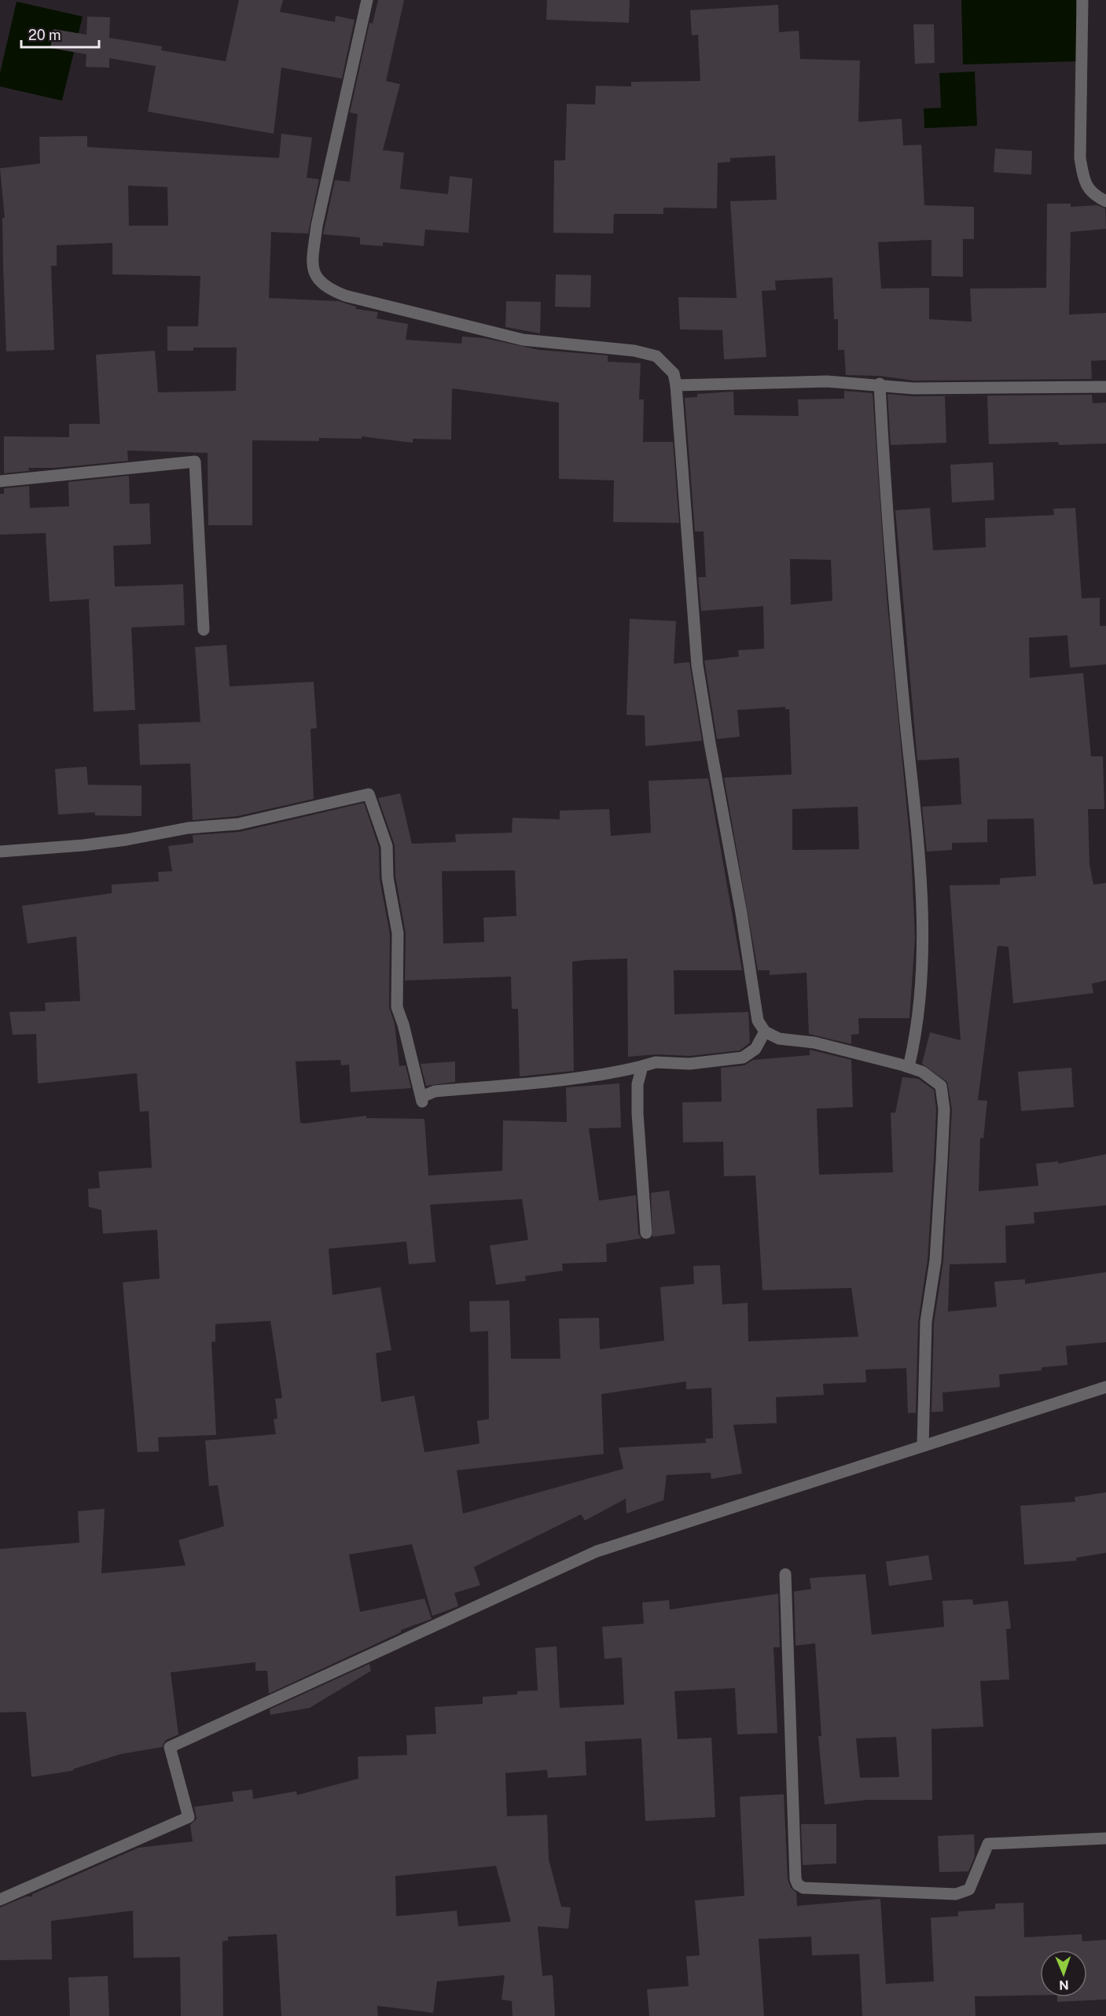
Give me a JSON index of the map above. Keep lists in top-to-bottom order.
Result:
{
  "scale_bar": "20 m",
  "north": "bottom"
}
